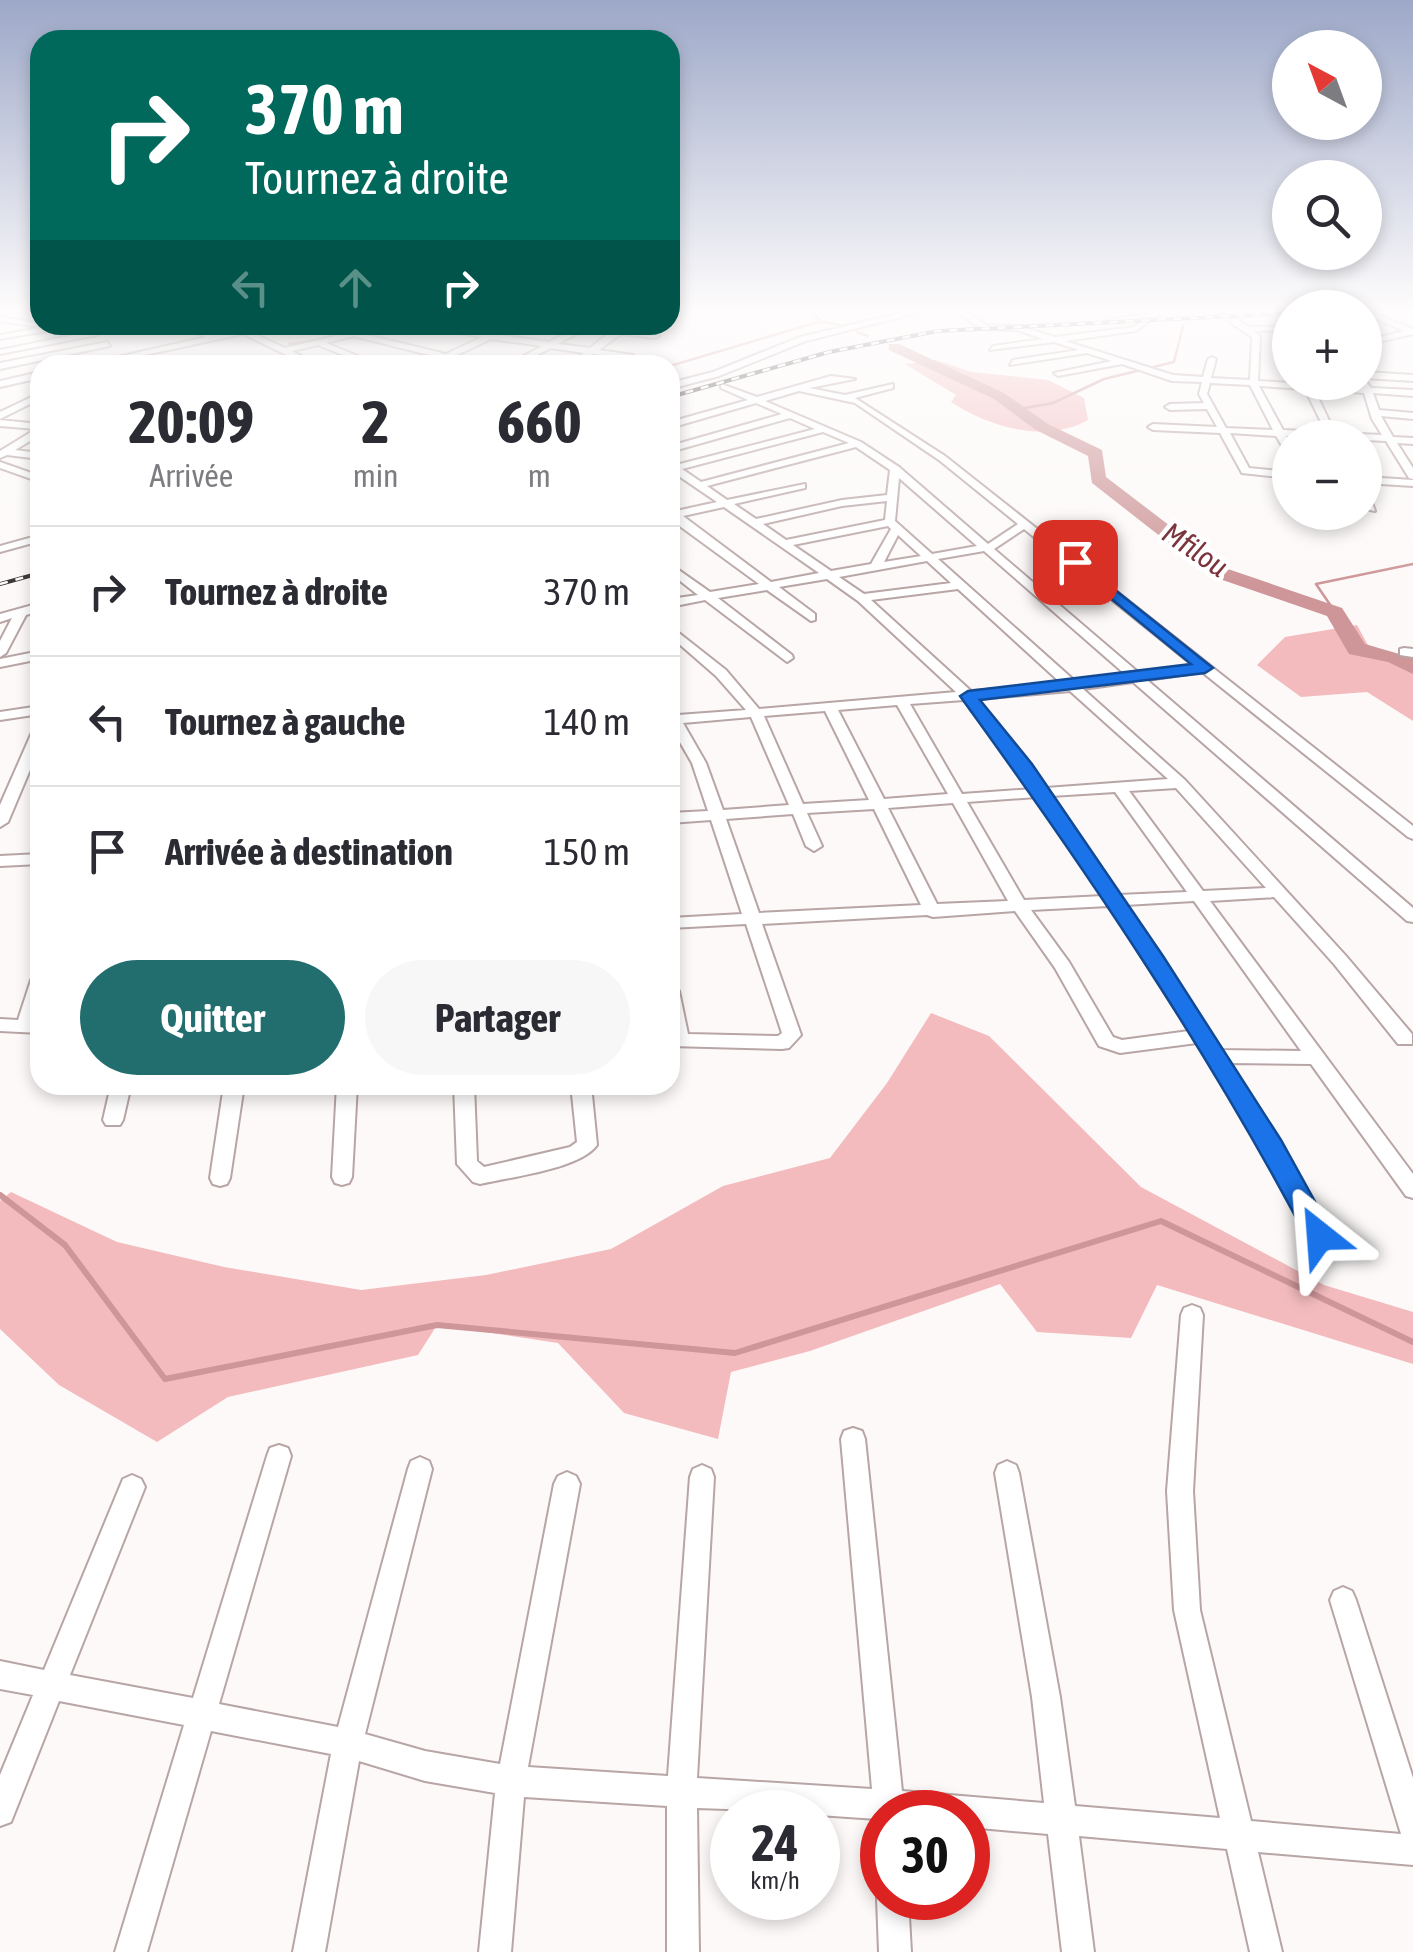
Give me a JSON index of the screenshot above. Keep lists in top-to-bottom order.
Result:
{
  "water": ["Mfilou"],
  "north": "top left",
  "page": {
    "map_buttons": ["+", "−"],
    "turn": ["370 m", "Tournez à droite"],
    "eta": [
      "20:09",
      "Arrivée",
      "2",
      "min",
      "660",
      "m"
    ],
    "list": [
      {
        "name": "Tournez à droite",
        "value": "370 m"
      },
      {
        "name": "Tournez à gauche",
        "value": "140 m"
      },
      {
        "name": "Arrivée à destination",
        "value": "150 m"
      }
    ],
    "buttons": ["Quitter", "Partager"],
    "speed": "24 km/h",
    "limit": "30"
  }
}
